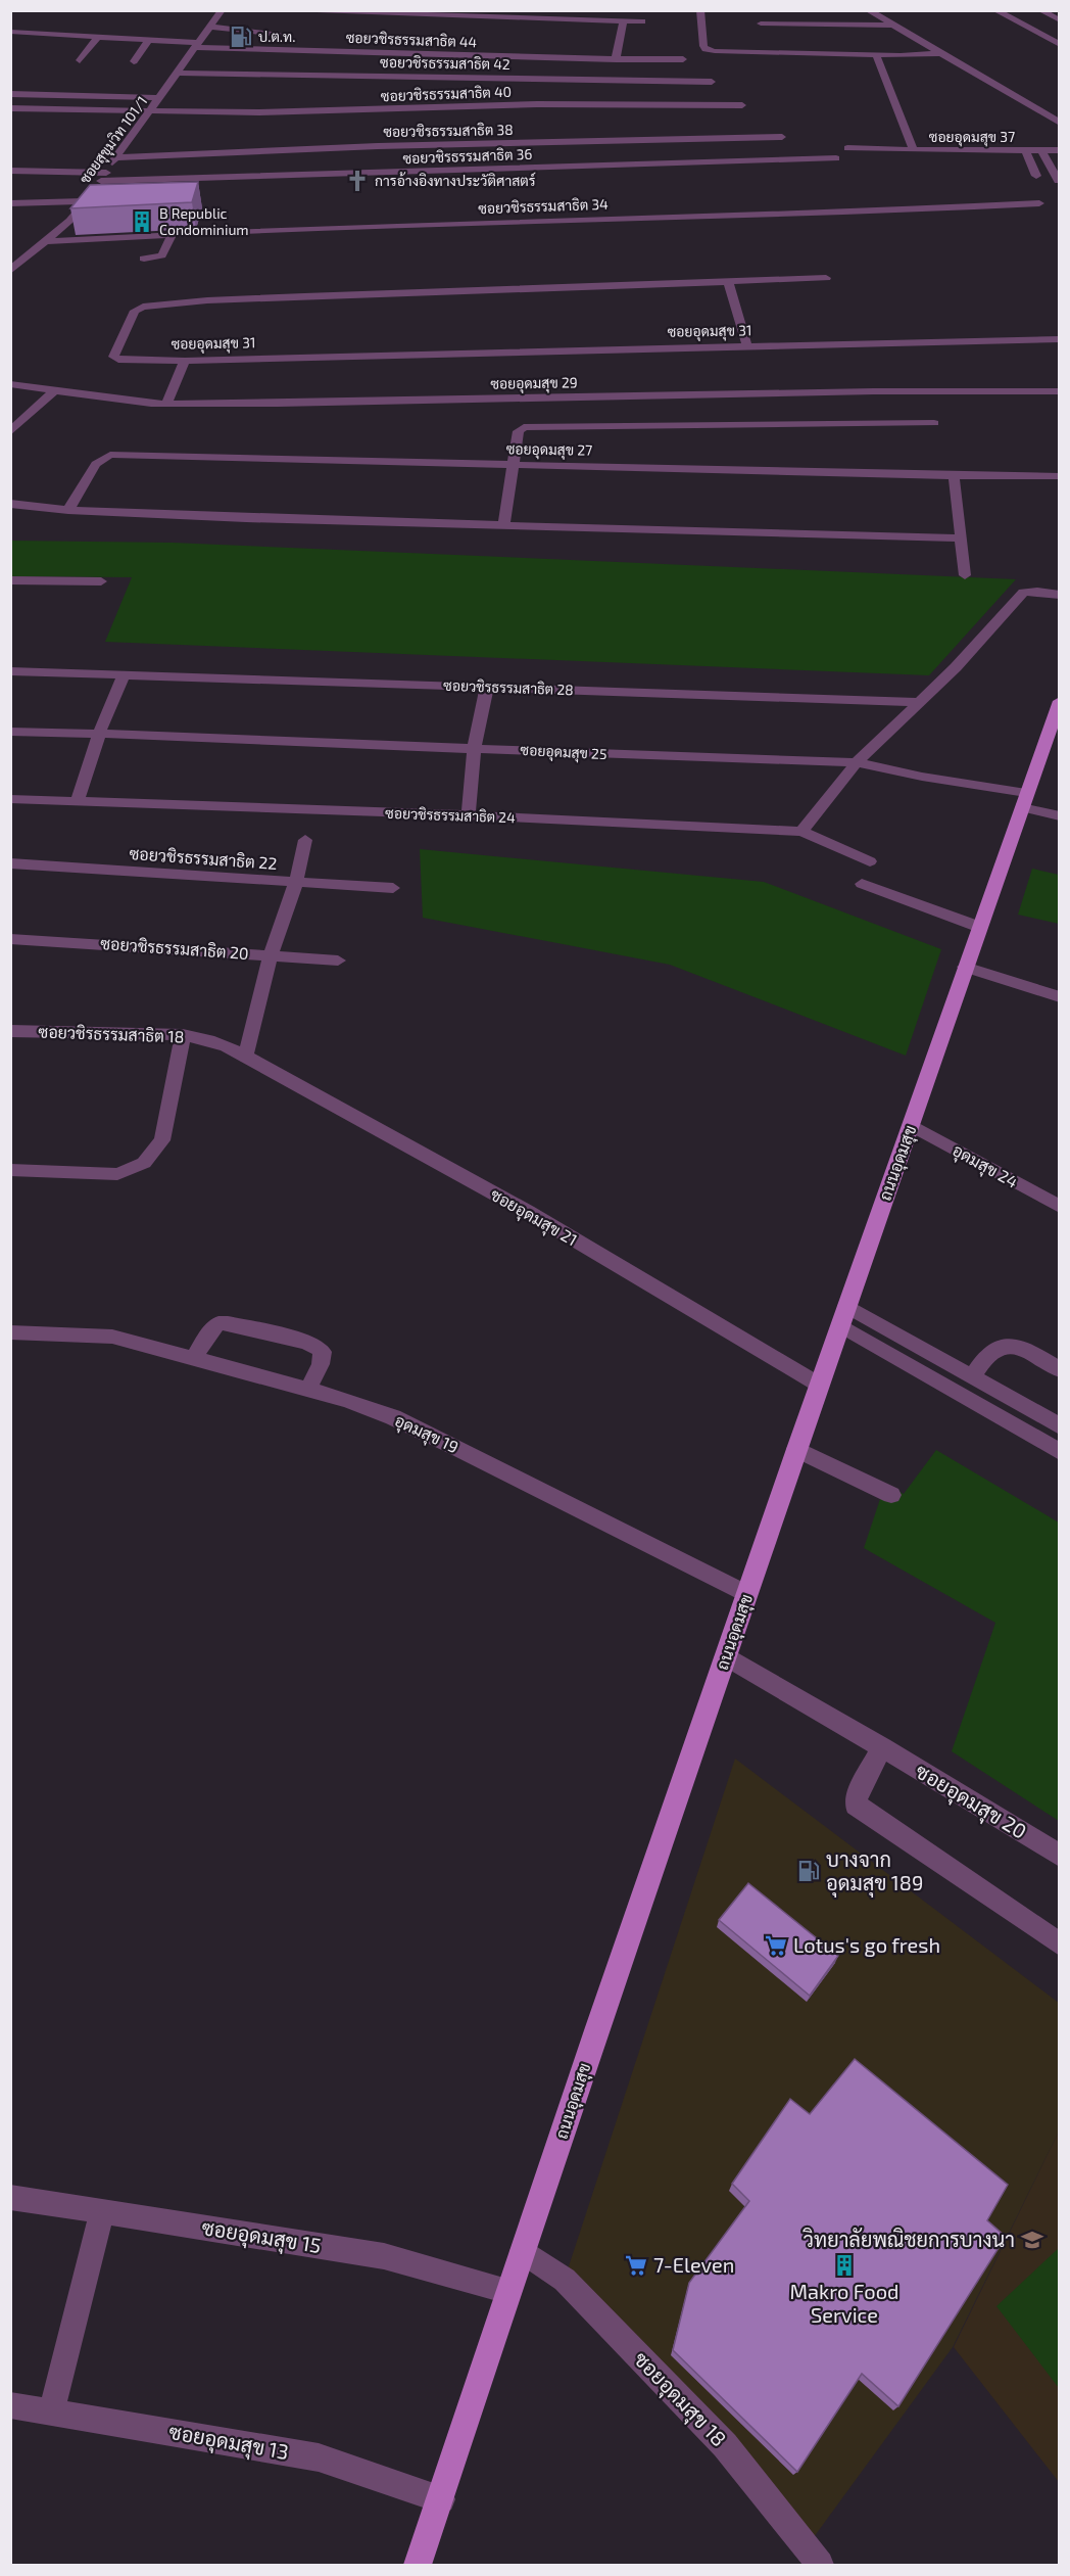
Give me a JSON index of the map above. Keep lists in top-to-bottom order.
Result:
{
  "streets": {
    "main road": ["ถนนอุดมสุข"],
    "street": [
      "ซอยวชิรธรรมสาธิต 44",
      "ซอยวชิรธรรมสาธิต 42",
      "ซอยวชิรธรรมสาธิต 40",
      "ซอยวชิรธรรมสาธิต 38",
      "ซอยอุดมสุข 37",
      "ซอยสุขุมวิท 101/1",
      "ซอยวชิรธรรมสาธิต 36",
      "ซอยวชิรธรรมสาธิต 34",
      "ซอยอุดมสุข 31",
      "ซอยอุดมสุข 29",
      "ซอยอุดมสุข 27",
      "ซอยวชิรธรรมสาธิต 28",
      "ซอยอุดมสุข 25",
      "ซอยวชิรธรรมสาธิต 24",
      "ซอยวชิรธรรมสาธิต 22",
      "ซอยวชิรธรรมสาธิต 20",
      "ซอยวชิรธรรมสาธิต 18",
      "อุดมสุข 24",
      "ซอยอุดมสุข 21",
      "อุดมสุข 19",
      "ซอยอุดมสุข 20",
      "ซอยอุดมสุข 15",
      "ซอยอุดมสุข 18",
      "ซอยอุดมสุข 13"
    ]
  },
  "crossings": [
    ["ซอยวชิรธรรมสาธิต 44", "ซอยสุขุมวิท 101/1"],
    ["ซอยวชิรธรรมสาธิต 42", "ซอยสุขุมวิท 101/1"],
    ["ซอยวชิรธรรมสาธิต 40", "ซอยสุขุมวิท 101/1"],
    ["ซอยวชิรธรรมสาธิต 38", "ซอยสุขุมวิท 101/1"],
    ["ซอยสุขุมวิท 101/1", "ซอยวชิรธรรมสาธิต 36"],
    ["ซอยสุขุมวิท 101/1", "ซอยวชิรธรรมสาธิต 34"],
    ["ซอยอุดมสุข 25", "ถนนอุดมสุข"],
    ["ซอยวชิรธรรมสาธิต 18", "ซอยอุดมสุข 21"],
    ["ถนนอุดมสุข", "อุดมสุข 24"],
    ["ถนนอุดมสุข", "ซอยอุดมสุข 21"],
    ["ถนนอุดมสุข", "อุดมสุข 19"],
    ["ถนนอุดมสุข", "ซอยอุดมสุข 20"],
    ["ถนนอุดมสุข", "ซอยอุดมสุข 15"],
    ["ถนนอุดมสุข", "ซอยอุดมสุข 18"],
    ["ถนนอุดมสุข", "ซอยอุดมสุข 13"]
  ],
  "places": {
    "fuel station": ["ป.ต.ท.", "บางจาก อุดมสุข 189"],
    "church": ["การอ้างอิงทางประวัติศาสตร์"],
    "building": ["B Republic Condominium", "Makro Food Service"],
    "supermarket": ["Lotus's go fresh", "7-Eleven"],
    "school or university": ["วิทยาลัยพณิชยการบางนา"]
  }
}
